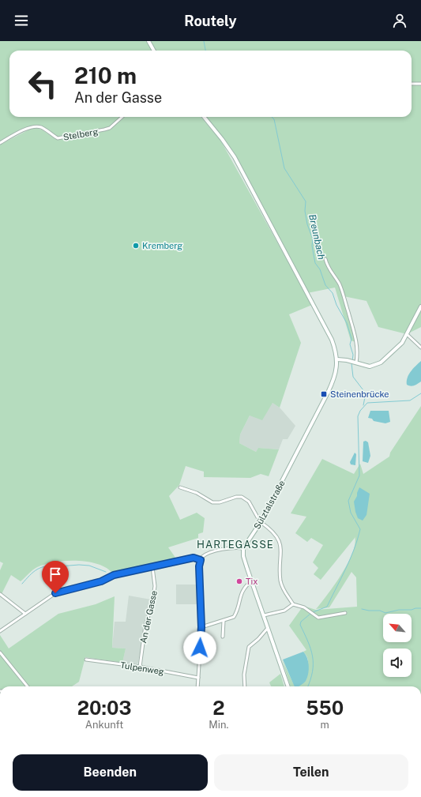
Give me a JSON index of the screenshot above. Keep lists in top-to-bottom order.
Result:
{
  "streets": {
    "main road": ["Sülztalstraße"],
    "street": ["Stelberg", "An der Gasse", "Tulpenweg"]
  },
  "crossings": [
    ["An der Gasse", "Tulpenweg"]
  ],
  "districts": ["HARTEGASSE"],
  "water": ["Breunbach"],
  "places": {
    "other": ["Kremberg", "Tix"],
    "transit": ["Steinenbrücke"]
  },
  "north": "top left",
  "page": {
    "header": "Routely",
    "turn": ["210 m", "An der Gasse"],
    "eta": [
      "20:03",
      "Ankunft",
      "2",
      "Min.",
      "550",
      "m"
    ],
    "buttons": ["Beenden", "Teilen"]
  }
}
